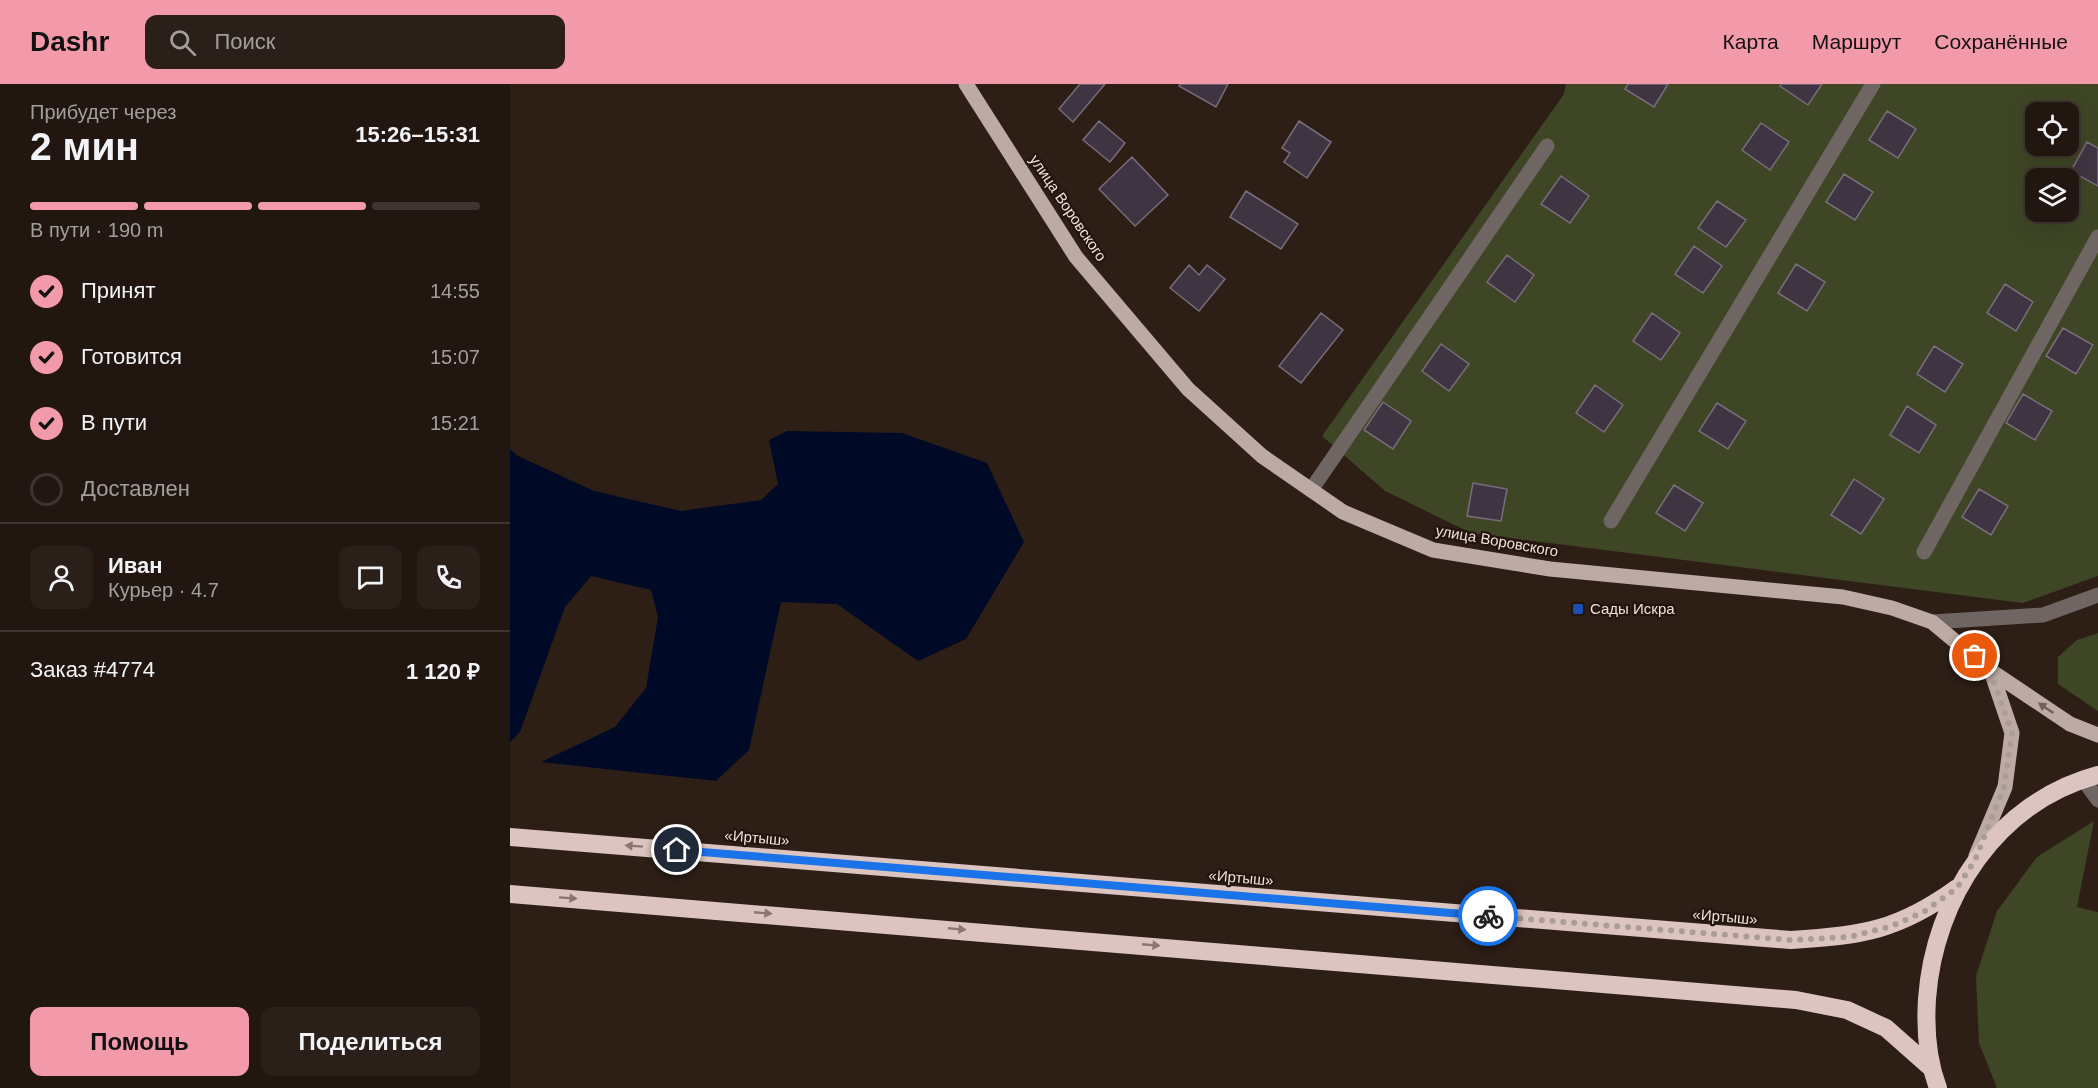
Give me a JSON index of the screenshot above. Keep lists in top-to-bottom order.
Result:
{
  "streets": {
    "highway": ["«Иртыш»"],
    "main road": ["улица Воровского"]
  },
  "places": {
    "transit": ["Сады Искра"]
  },
  "page": {
    "header": "Dashr",
    "search": "Поиск",
    "nav": ["Карта", "Маршрут", "Сохранённые"],
    "heading": ["2 мин", "Прибудет через", "15:26–15:31"],
    "panel": [
      "Иван",
      "Курьер · 4.7",
      "Заказ #4774",
      "1 120 ₽"
    ],
    "bar": "В пути · 190 m",
    "list": [
      ["Принят", "14:55"],
      ["Готовится", "15:07"],
      ["В пути", "15:21"],
      "Доставлен"
    ],
    "buttons": ["Помощь", "Поделиться"]
  }
}
